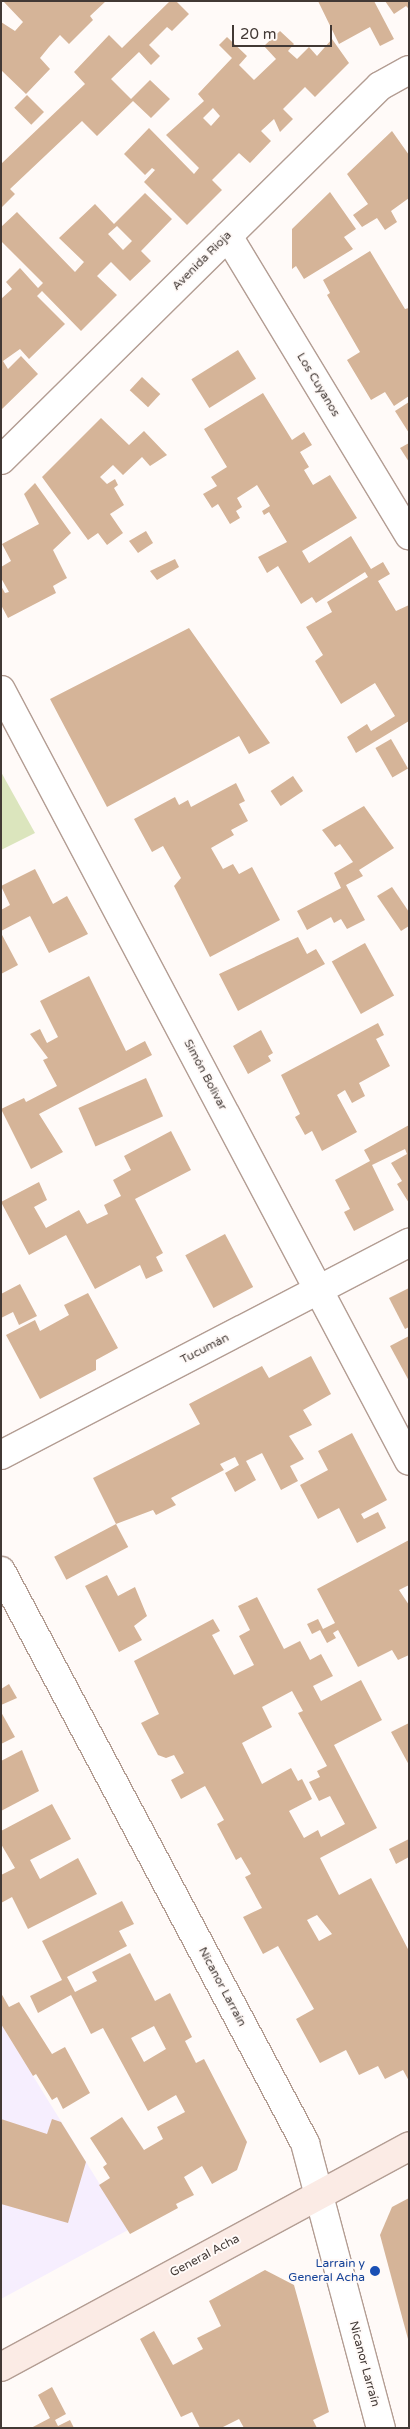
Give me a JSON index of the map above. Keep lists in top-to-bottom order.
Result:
{
  "streets": {
    "main road": ["General Acha"],
    "street": [
      "Avenida Rioja",
      "Los Cuyanos",
      "Simón Bolivar",
      "Tucumán",
      "Nicanor Larraín"
    ]
  },
  "crossings": [
    ["Avenida Rioja", "Los Cuyanos"],
    ["Simón Bolivar", "Tucumán"],
    ["Nicanor Larraín", "General Acha"]
  ],
  "places": ["Larrain y General Acha"],
  "scale_bar": "20 m"
}
